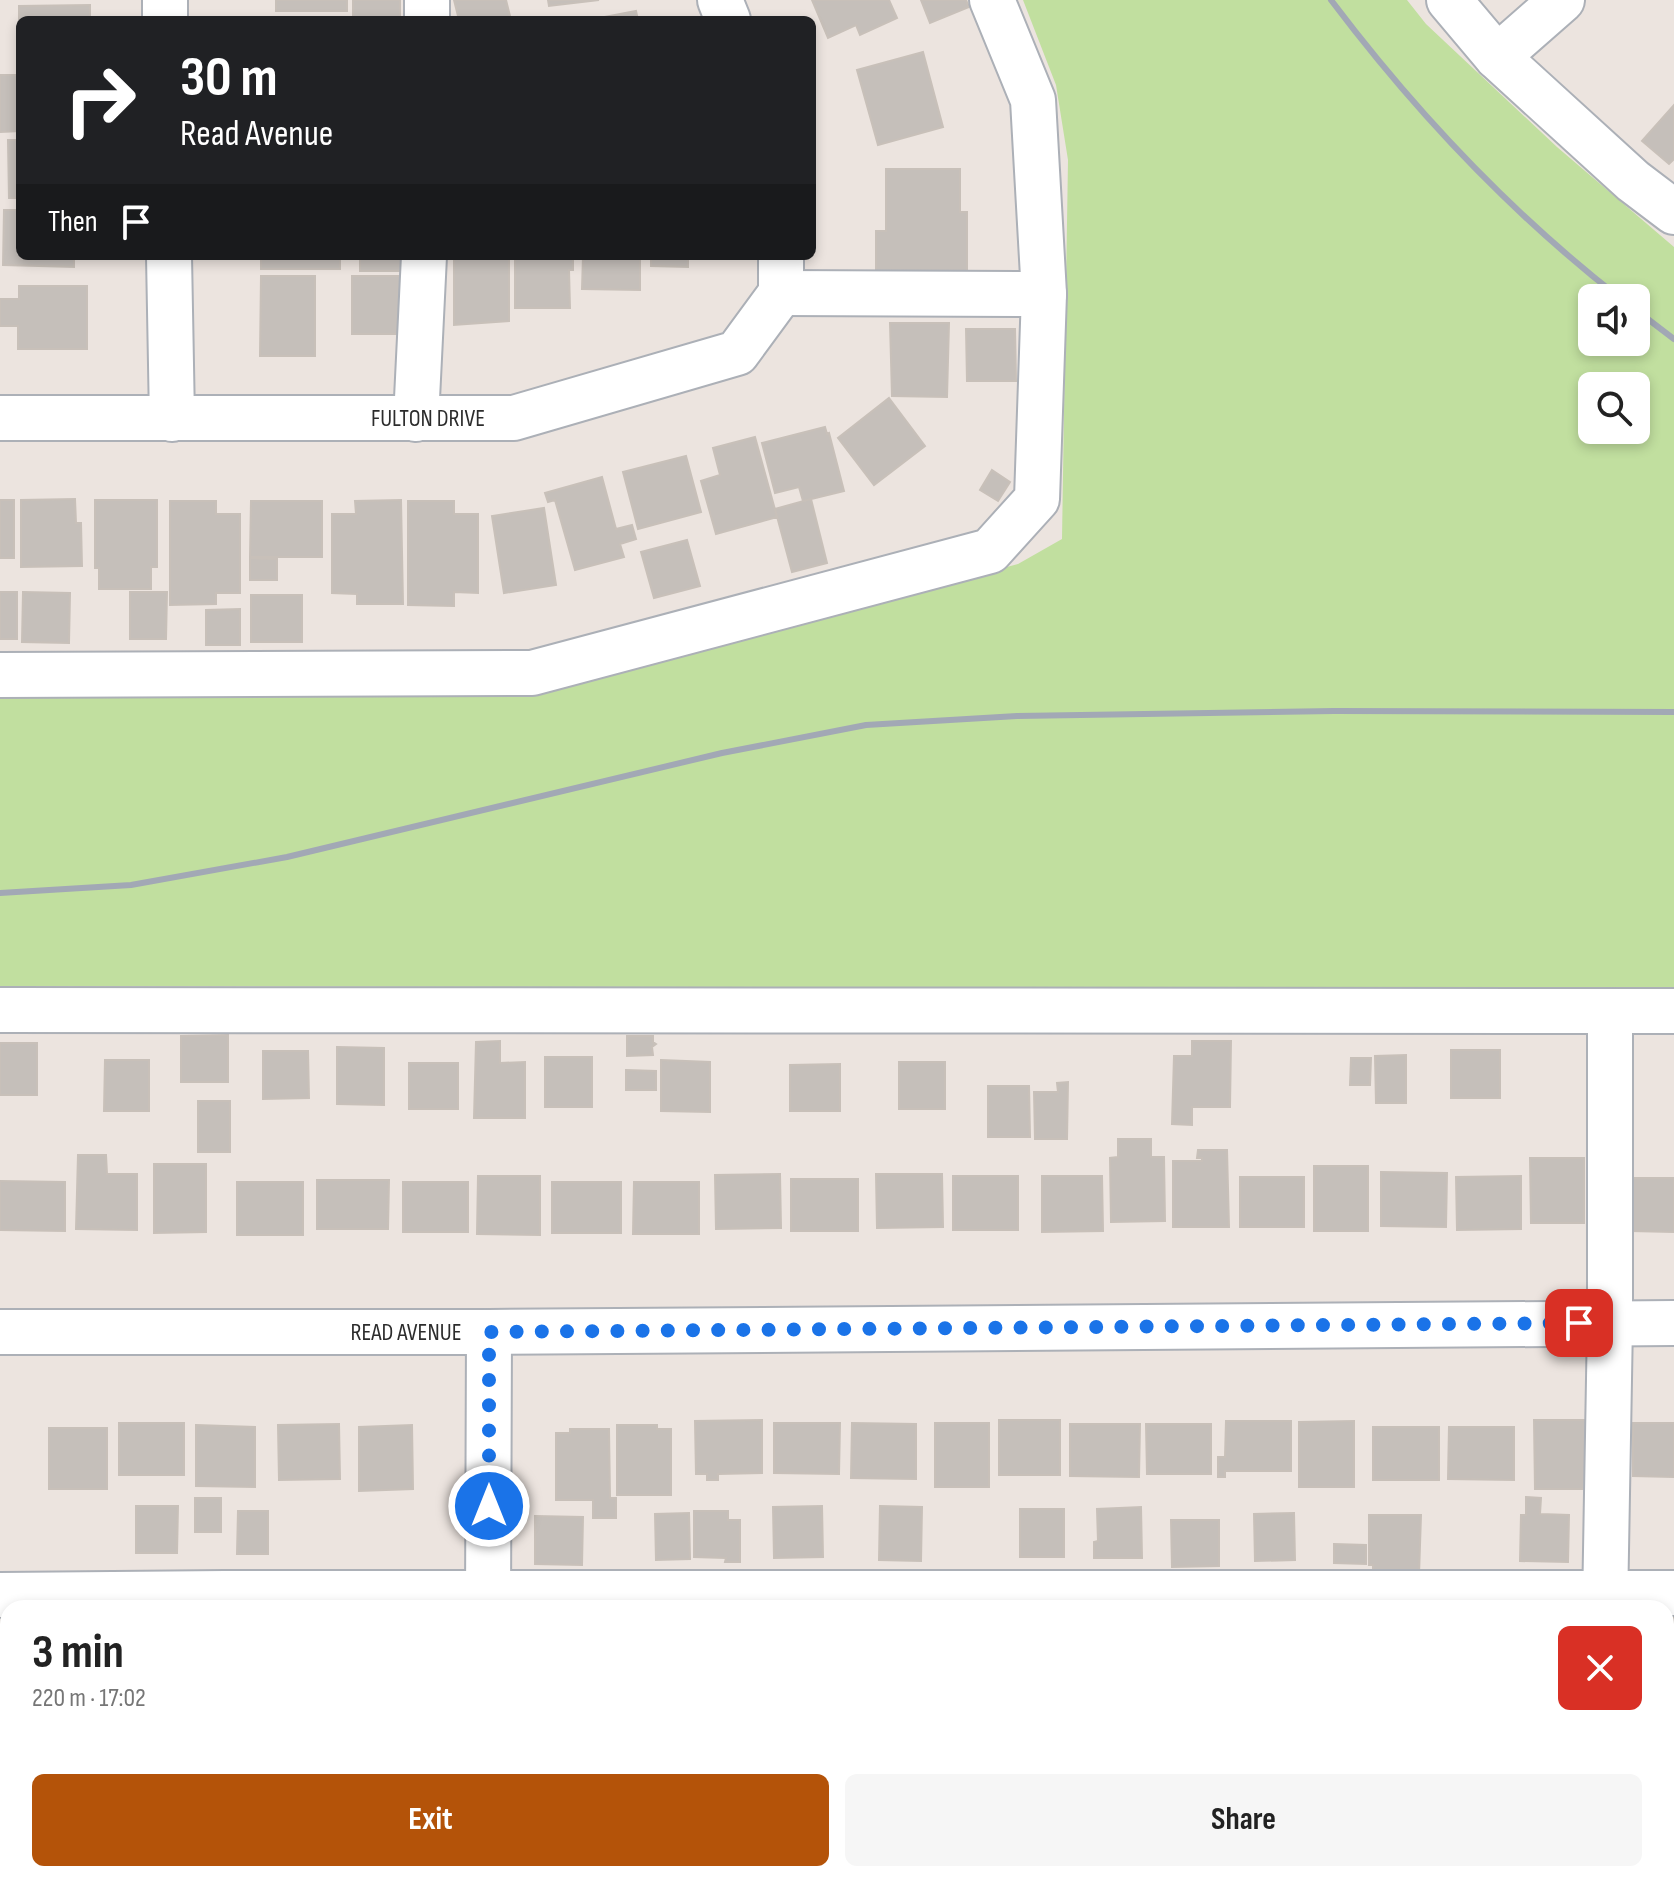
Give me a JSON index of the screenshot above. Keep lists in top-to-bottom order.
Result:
{
  "streets": {
    "street": ["FULTON DRIVE", "READ AVENUE"]
  },
  "page": {
    "turn": ["30 m", "Read Avenue"],
    "then": "Then",
    "heading": ["3 min", "220 m · 17:02"],
    "buttons": ["Exit", "Share"]
  }
}
